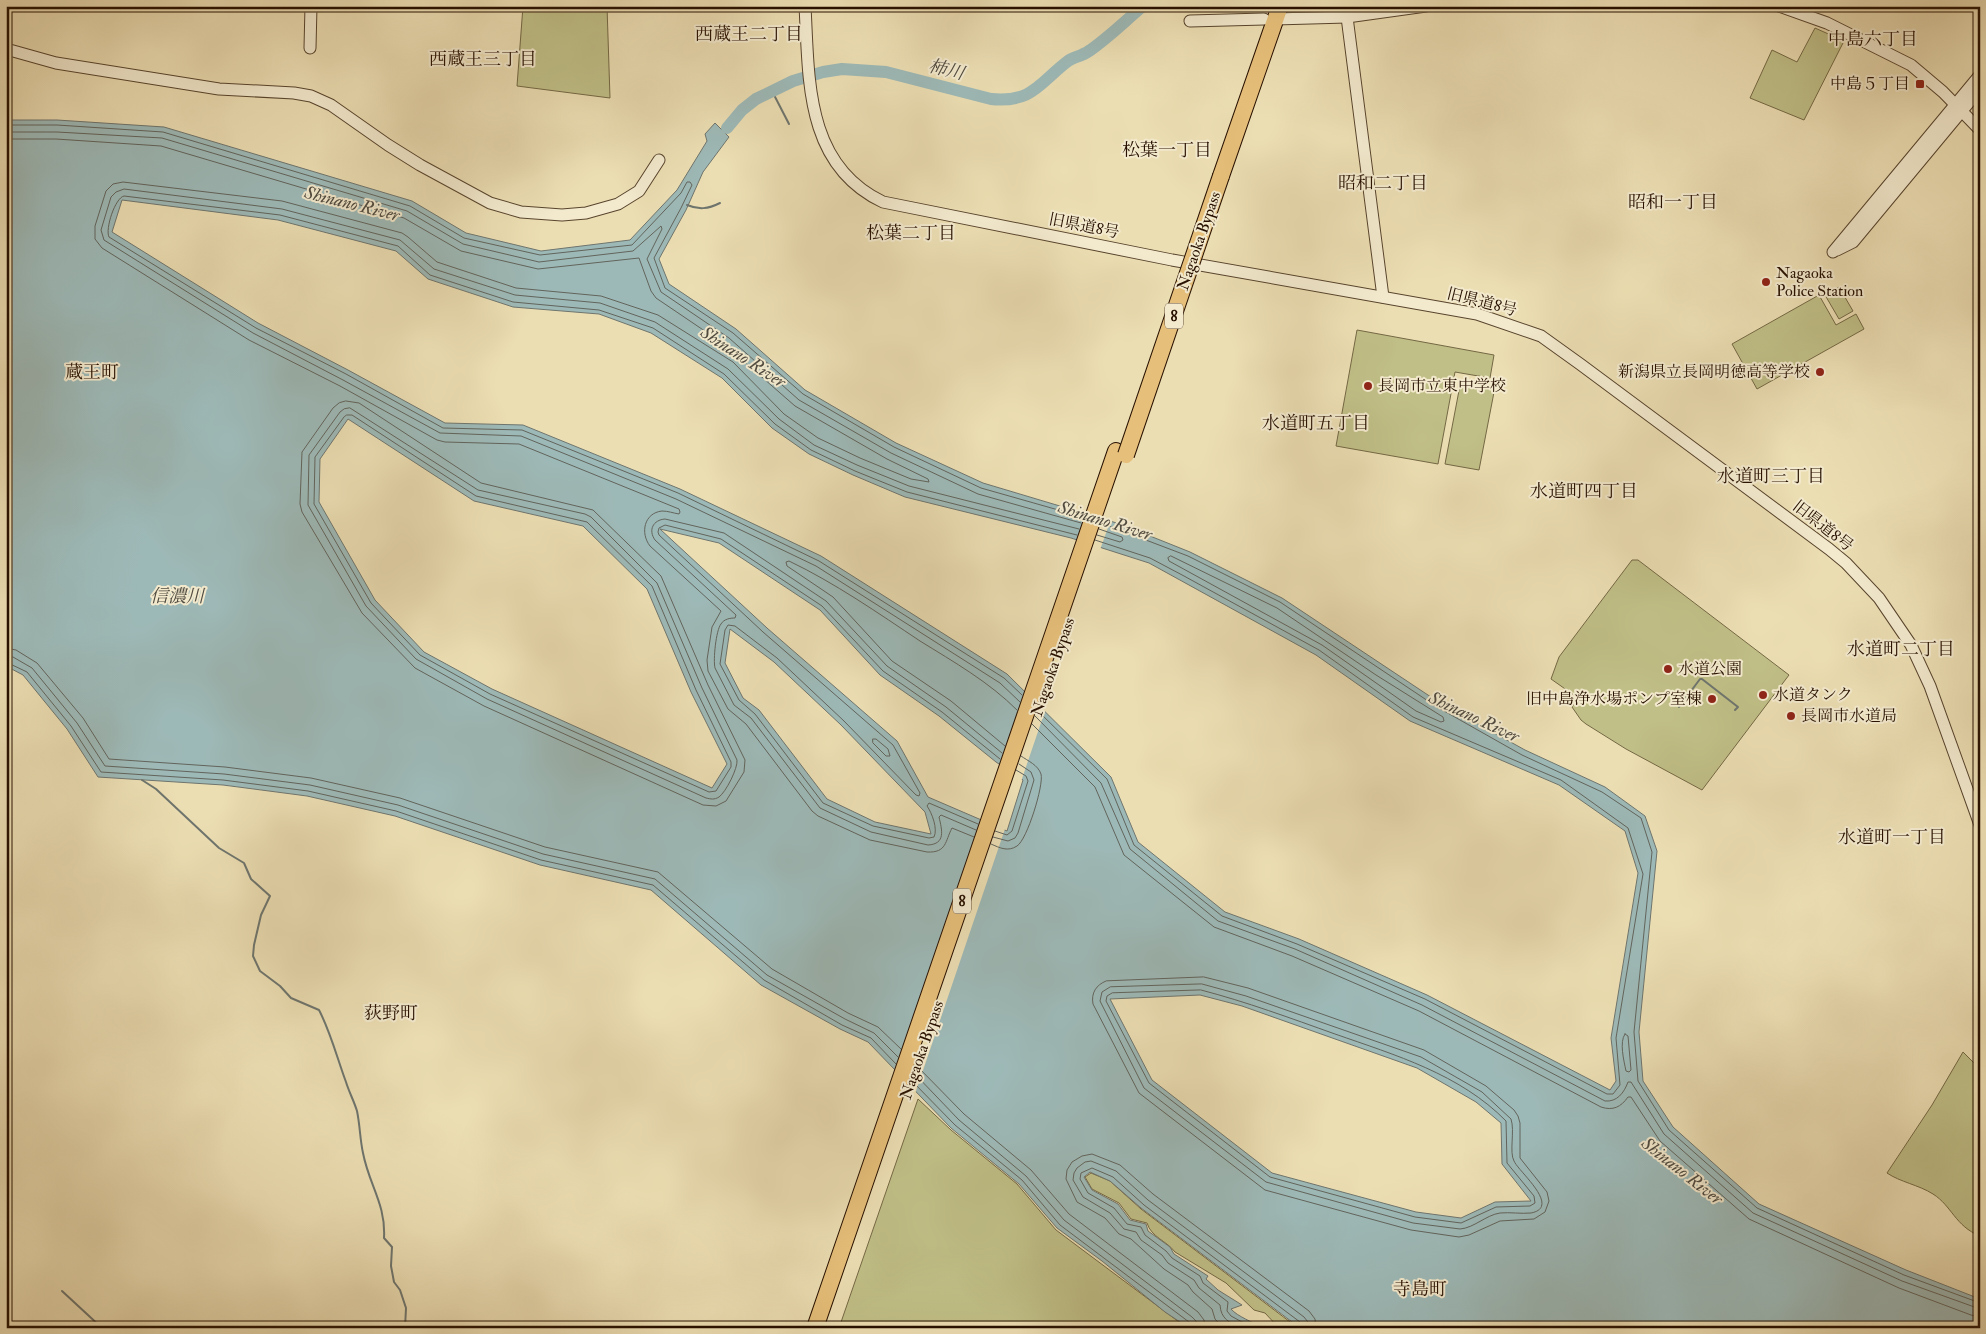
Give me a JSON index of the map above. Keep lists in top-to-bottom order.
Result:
{
  "streets": {
    "highway": ["Nagaoka Bypass", "8"],
    "street": ["旧県道8号"]
  },
  "districts": [
    "西蔵王二丁目",
    "中島六丁目",
    "西蔵王三丁目",
    "松葉一丁目",
    "昭和二丁目",
    "昭和一丁目",
    "松葉二丁目",
    "蔵王町",
    "水道町五丁目",
    "水道町三丁目",
    "水道町四丁目",
    "水道町二丁目",
    "水道町一丁目",
    "荻野町",
    "寺島町"
  ],
  "water": ["柿川", "Shinano River", "信濃川"],
  "places": {
    "transit": ["中島５丁目"],
    "other": [
      "Nagaoka Police Station",
      "新潟県立長岡明徳高等学校",
      "長岡市立東中学校",
      "水道公園",
      "水道タンク",
      "旧中島浄水場ポンプ室棟",
      "長岡市水道局"
    ]
  }
}
